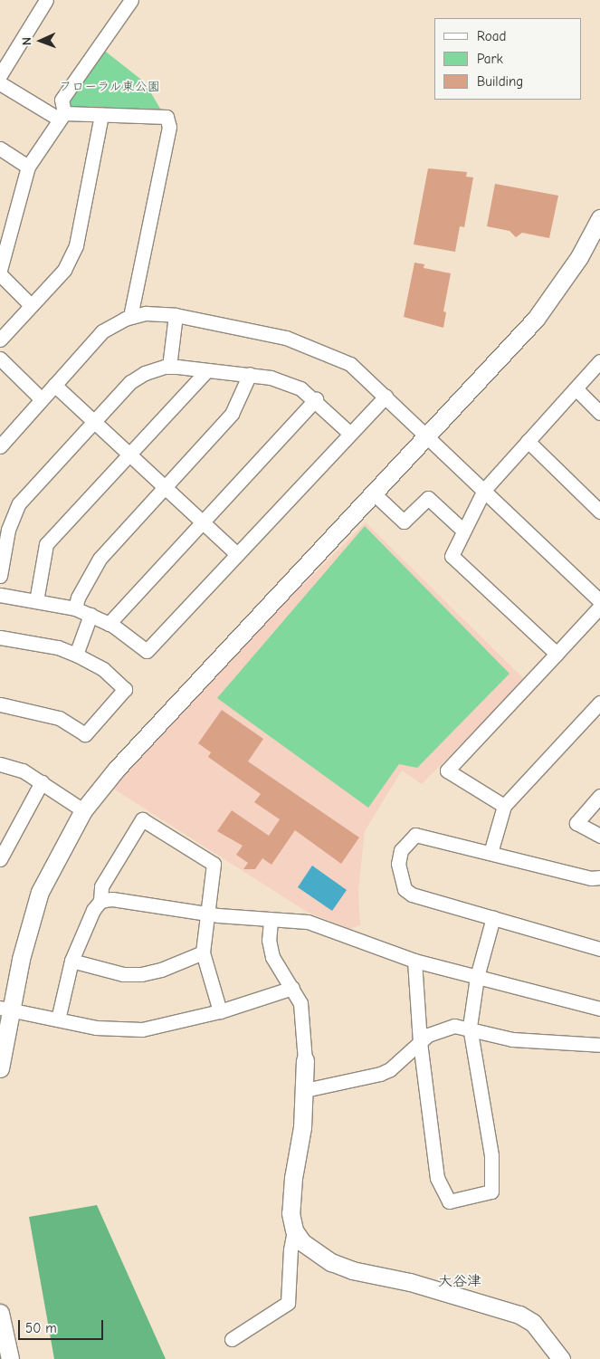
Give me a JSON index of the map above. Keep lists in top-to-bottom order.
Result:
{
  "districts": ["大谷津"],
  "parks": ["フローラル東公園"],
  "legend": ["Road", "Park", "Building"],
  "scale_bar": "50 m",
  "north": "left"
}
